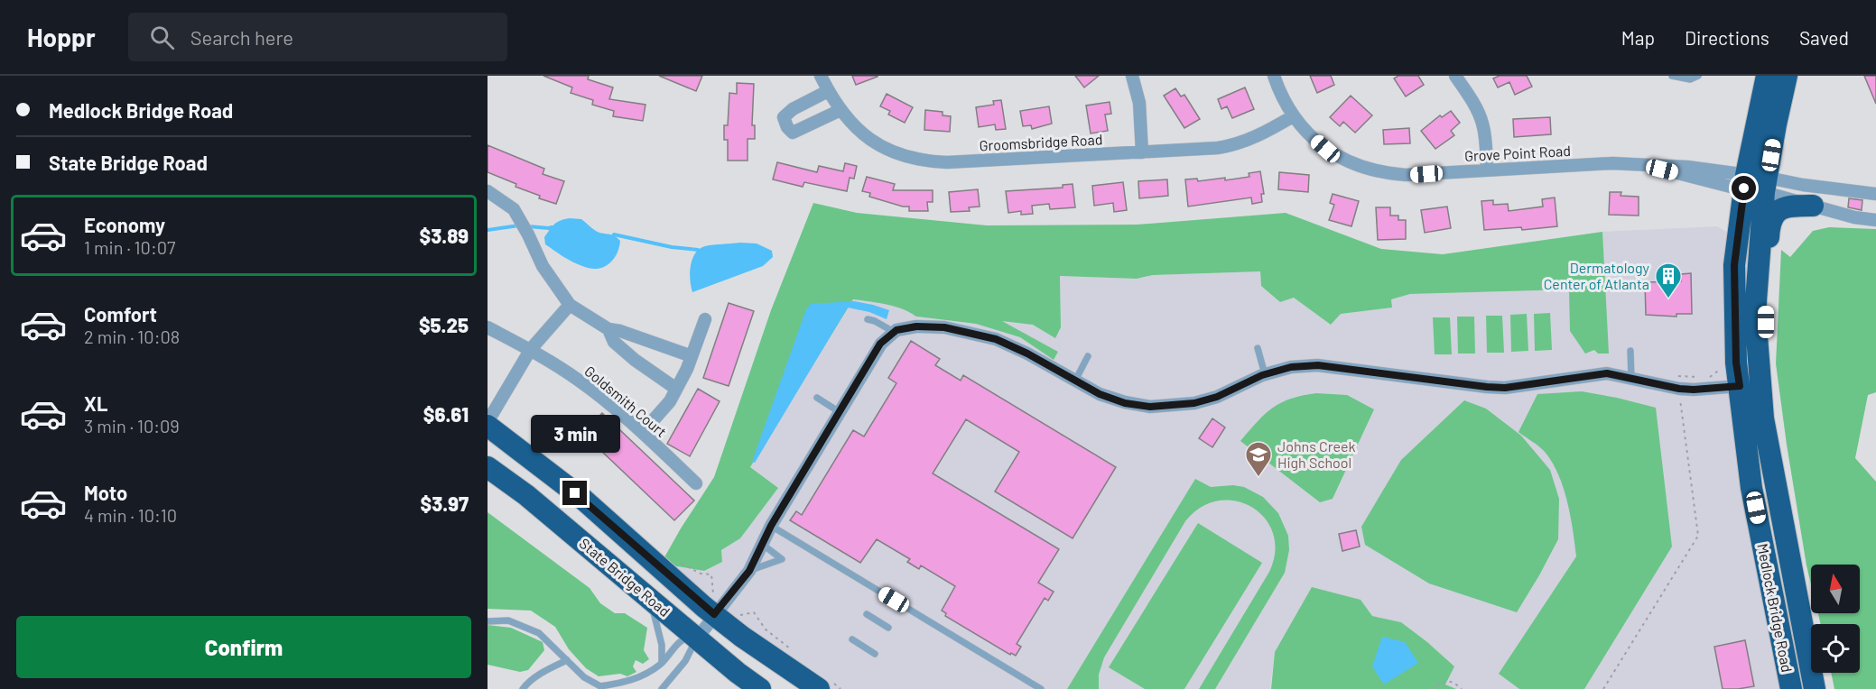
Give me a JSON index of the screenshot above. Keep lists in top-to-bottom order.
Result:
{
  "streets": {
    "highway": ["State Bridge Road", "Medlock Bridge Road"],
    "street": ["Groomsbridge Road", "Grove Point Road", "Goldsmith Court"]
  },
  "crossings": [
    ["Groomsbridge Road", "Grove Point Road"],
    ["Grove Point Road", "Medlock Bridge Road"]
  ],
  "places": {
    "building": ["Dermatology Center of Atlanta"],
    "school or university": ["Johns Creek High School"]
  },
  "north": "top",
  "page": {
    "header": "Hoppr",
    "search": "Search here",
    "nav": ["Map", "Directions", "Saved"],
    "banner": ["Medlock Bridge Road", "State Bridge Road"],
    "list": [
      {
        "name": "Economy",
        "note": "1 min · 10:07",
        "value": "$3.89"
      },
      {
        "name": "Comfort",
        "note": "2 min · 10:08",
        "value": "$5.25"
      },
      {
        "name": "XL",
        "note": "3 min · 10:09",
        "value": "$6.61"
      },
      {
        "name": "Moto",
        "note": "4 min · 10:10",
        "value": "$3.97"
      }
    ],
    "bubble": "3 min",
    "buttons": "Confirm"
  }
}
